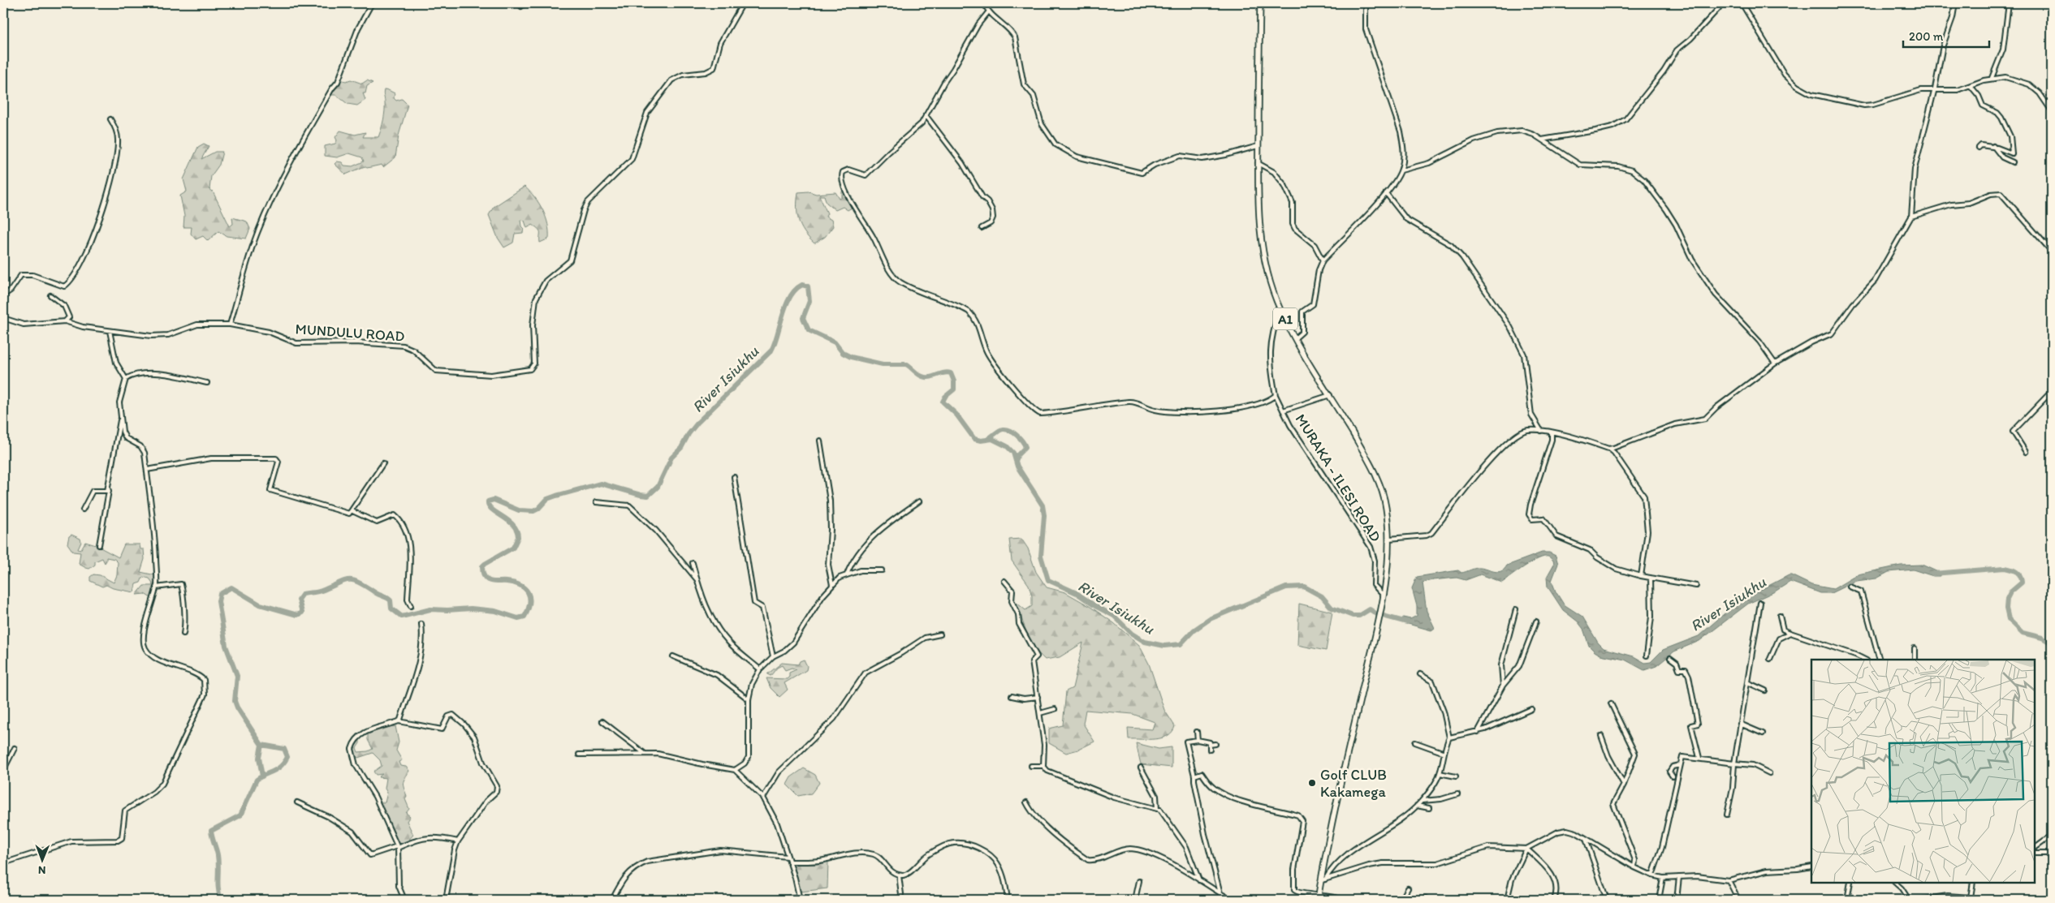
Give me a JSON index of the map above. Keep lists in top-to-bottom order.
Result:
{
  "streets": {
    "highway": ["A1"],
    "street": ["MUNDULU ROAD", "MURAKA - ILESI ROAD"]
  },
  "crossings": [
    ["A1", "MURAKA - ILESI ROAD"]
  ],
  "water": ["River Isiukhu"],
  "places": ["Golf CLUB Kakamega"],
  "scale_bar": "200 m",
  "north": "bottom"
}
